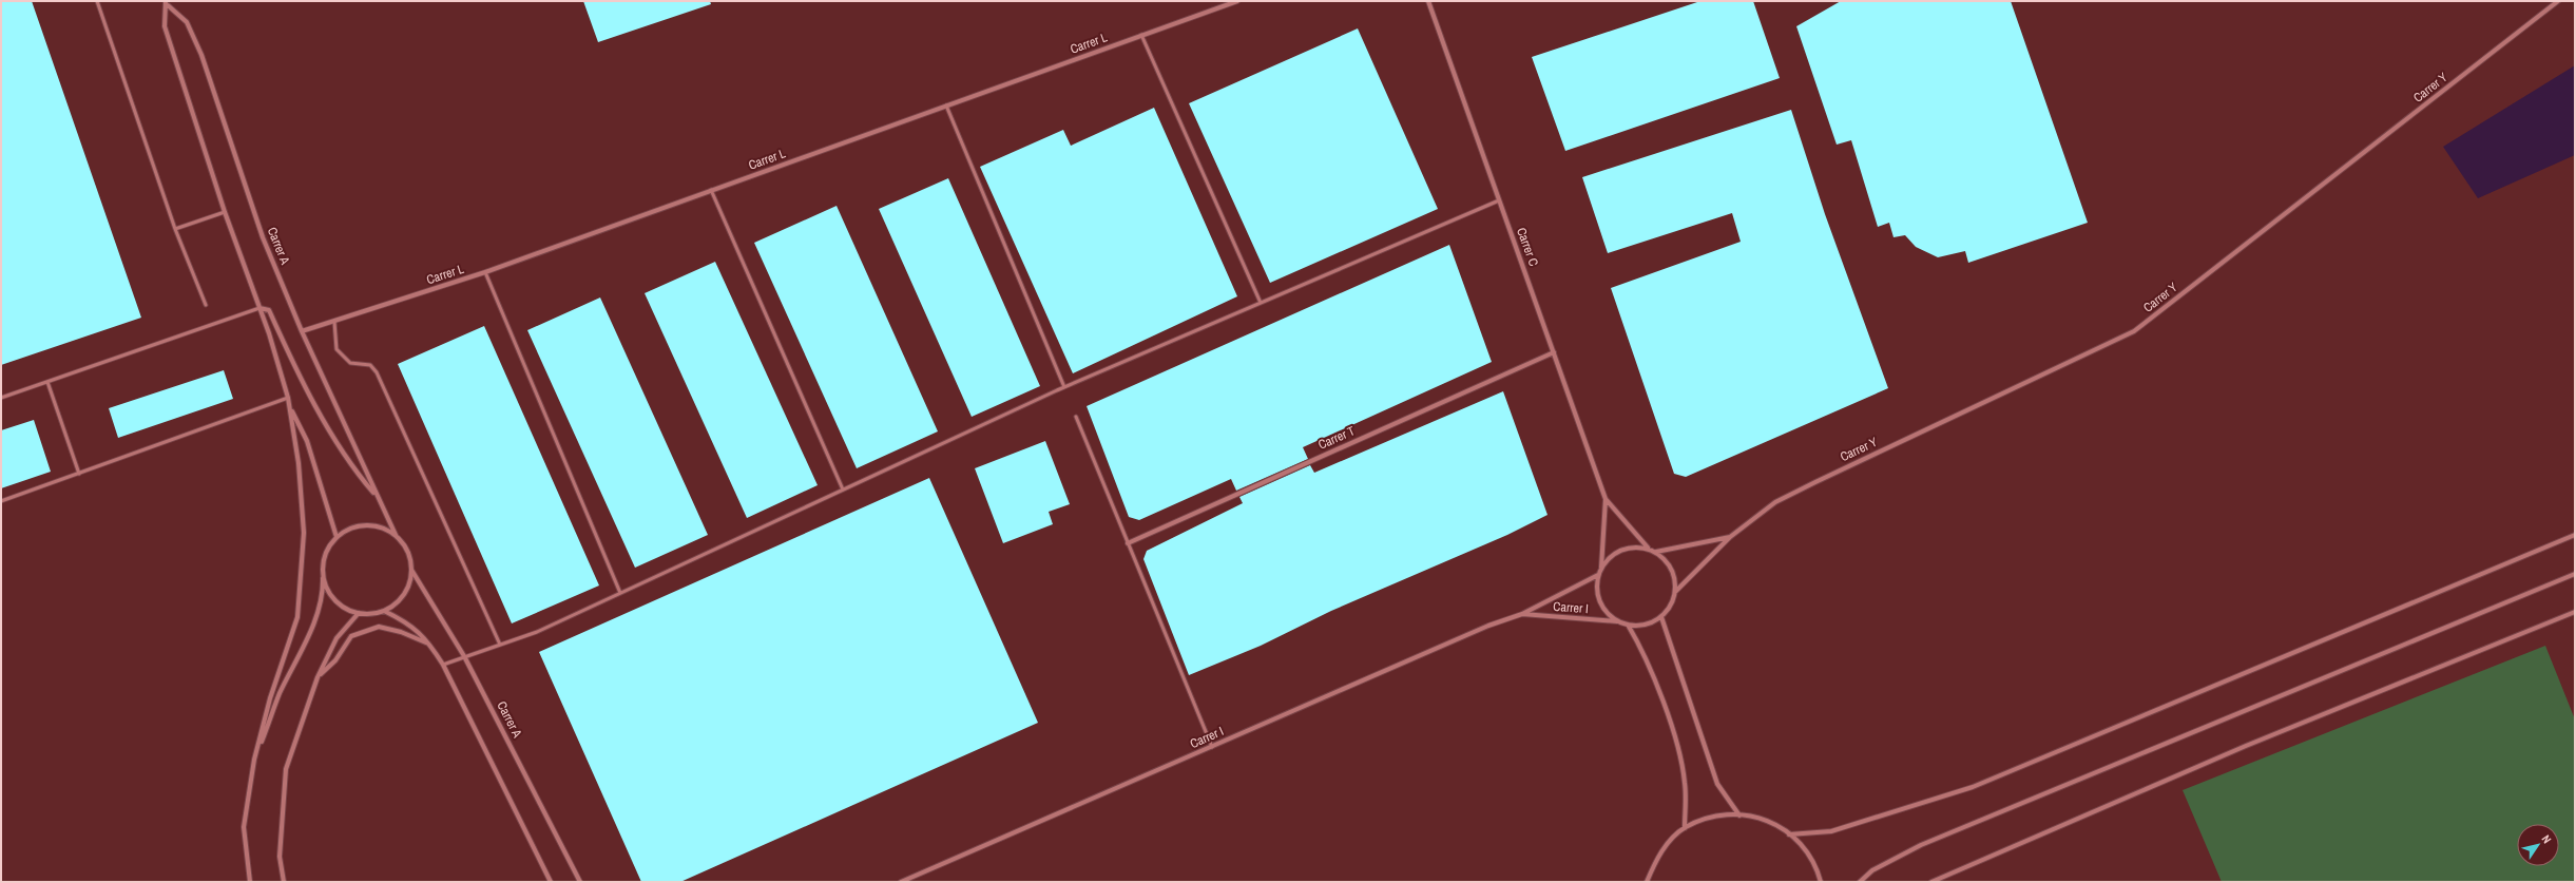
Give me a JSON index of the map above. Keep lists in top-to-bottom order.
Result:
{
  "streets": {
    "street": [
      "Carrer L",
      "Carrer Y",
      "Carrer A",
      "Carrer C",
      "Carrer T",
      "Carrer I"
    ]
  },
  "crossings": [
    ["Carrer L", "Carrer A"],
    ["Carrer Y", "Carrer C"],
    ["Carrer Y", "Carrer I"],
    ["Carrer C", "Carrer T"],
    ["Carrer C", "Carrer I"]
  ],
  "north": "top right"
}
